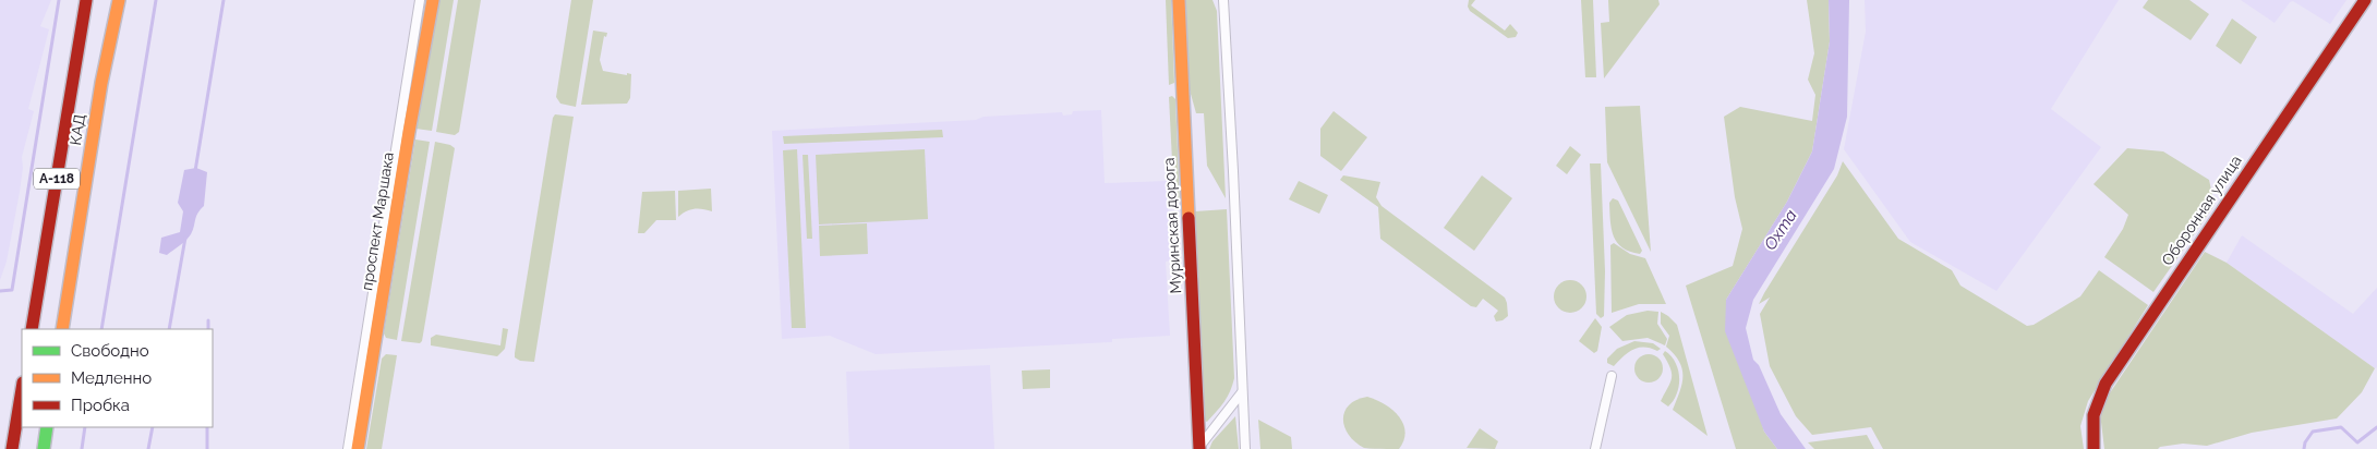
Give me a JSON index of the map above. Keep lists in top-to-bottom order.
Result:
{
  "streets": {
    "main road": [
      "КАД",
      "А-118",
      "Оборонная улица",
      "проспект Маршака",
      "Муринская дорога"
    ]
  },
  "water": ["Охта"],
  "legend": ["Свободно", "Медленно", "Пробка"]
}
